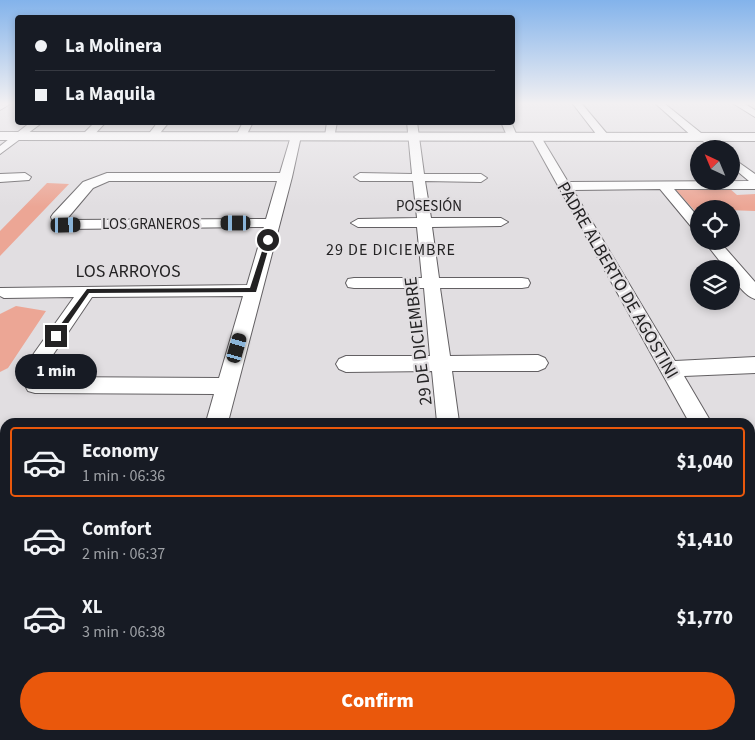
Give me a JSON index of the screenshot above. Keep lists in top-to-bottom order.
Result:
{
  "streets": {
    "street": [
      "POSESIÓN",
      "LOS GRANEROS",
      "LOS ARROYOS",
      "PADRE ALBERTO DE AGOSTINI",
      "29 DE DICIEMBRE"
    ]
  },
  "crossings": [
    ["POSESIÓN", "29 DE DICIEMBRE"]
  ],
  "districts": ["29 DE DICIEMBRE"],
  "north": "top left",
  "page": {
    "banner": ["La Molinera", "La Maquila"],
    "bubble": "1 min",
    "list": [
      {
        "name": "Economy",
        "note": "1 min · 06:36",
        "value": "$1,040"
      },
      {
        "name": "Comfort",
        "note": "2 min · 06:37",
        "value": "$1,410"
      },
      {
        "name": "XL",
        "note": "3 min · 06:38",
        "value": "$1,770"
      }
    ],
    "buttons": "Confirm"
  }
}
